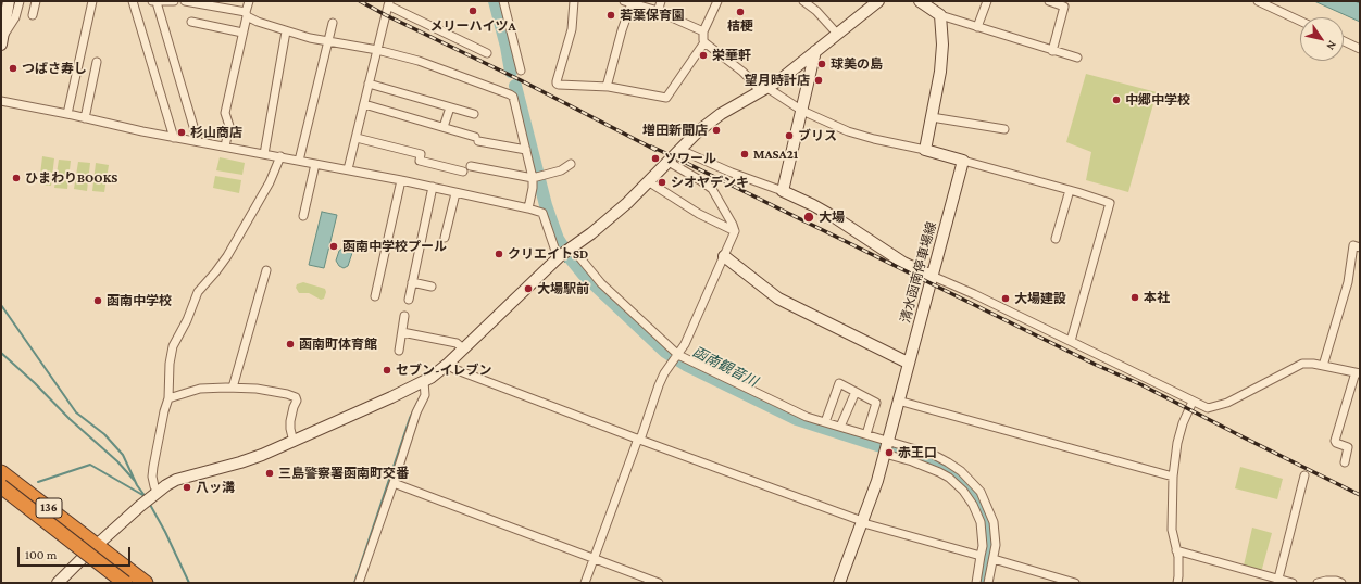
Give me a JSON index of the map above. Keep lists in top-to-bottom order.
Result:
{
  "streets": {
    "highway": ["136"],
    "street": ["清水函南停車場線"]
  },
  "water": ["函南観音川"],
  "places": [
    "メリーハイツA",
    "桔梗",
    "若葉保育園",
    "栄華軒",
    "球美の島",
    "つばさ寿し",
    "望月時計店",
    "中郷中学校",
    "増田新聞店",
    "杉山商店",
    "ブリス",
    "MASA21",
    "ソワール",
    "ひまわりBOOKS",
    "シオヤデンキ",
    "大場",
    "函南中学校プール",
    "クリエイトSD",
    "大場駅前",
    "本社",
    "大場建設",
    "函南中学校",
    "函南町体育館",
    "セブン-イレブン",
    "赤王口",
    "三島警察署函南町交番",
    "八ッ溝"
  ],
  "scale_bar": "100 m",
  "north": "bottom right"
}
